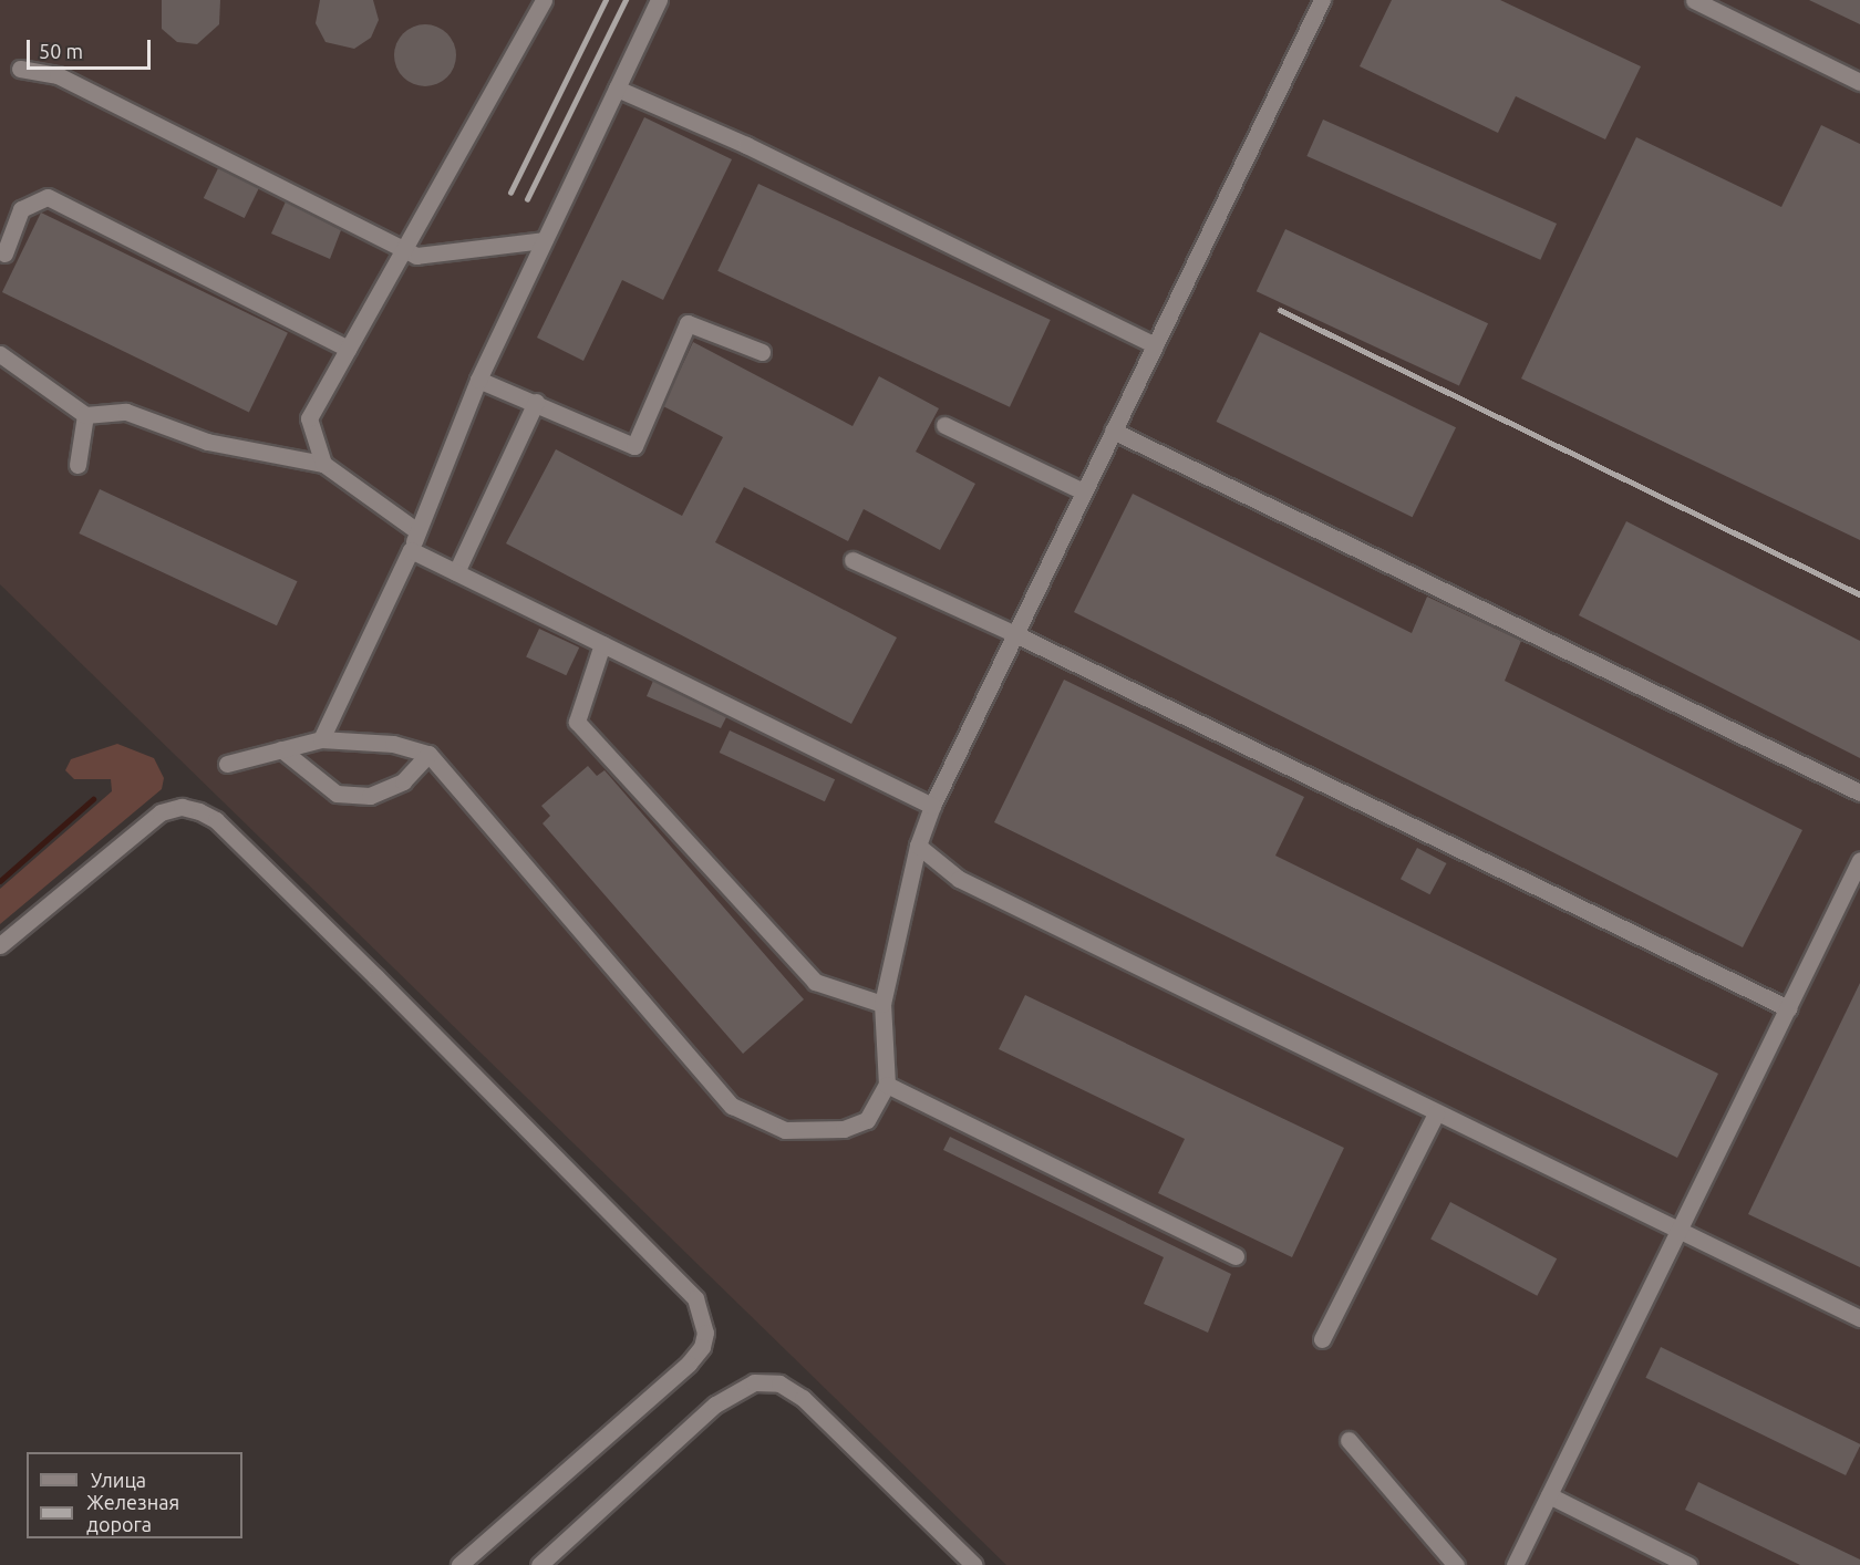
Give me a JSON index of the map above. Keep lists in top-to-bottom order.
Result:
{
  "legend": ["Улица", "Железная дорога"],
  "scale_bar": "50 m"
}
